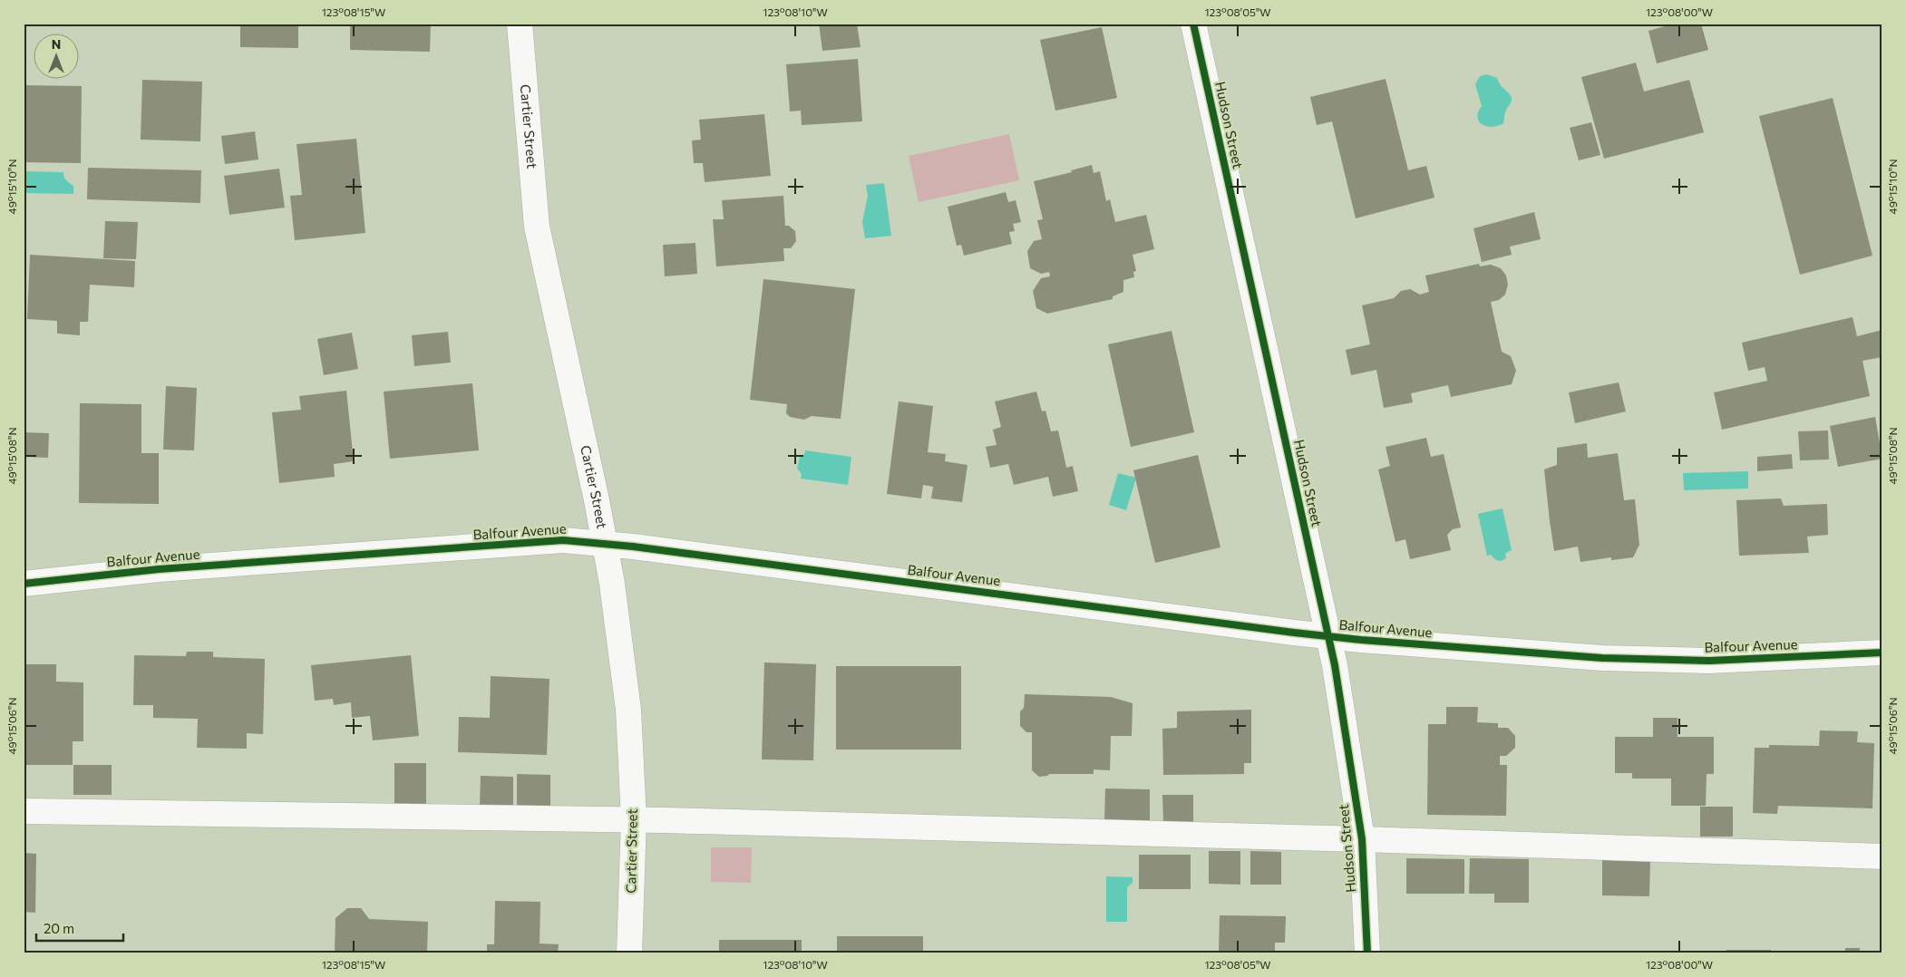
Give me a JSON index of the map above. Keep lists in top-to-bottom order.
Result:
{
  "streets": {
    "street": ["Hudson Street", "Cartier Street", "Balfour Avenue"]
  },
  "crossings": [
    ["Hudson Street", "Balfour Avenue"],
    ["Cartier Street", "Balfour Avenue"]
  ],
  "scale_bar": "20 m",
  "north": "top",
  "coordinates": [
    "123°08'15\"W",
    "123°08'10\"W",
    "123°08'05\"W",
    "123°08'00\"W",
    "49°15'10\"N",
    "49°15'08\"N",
    "49°15'06\"N"
  ]
}
